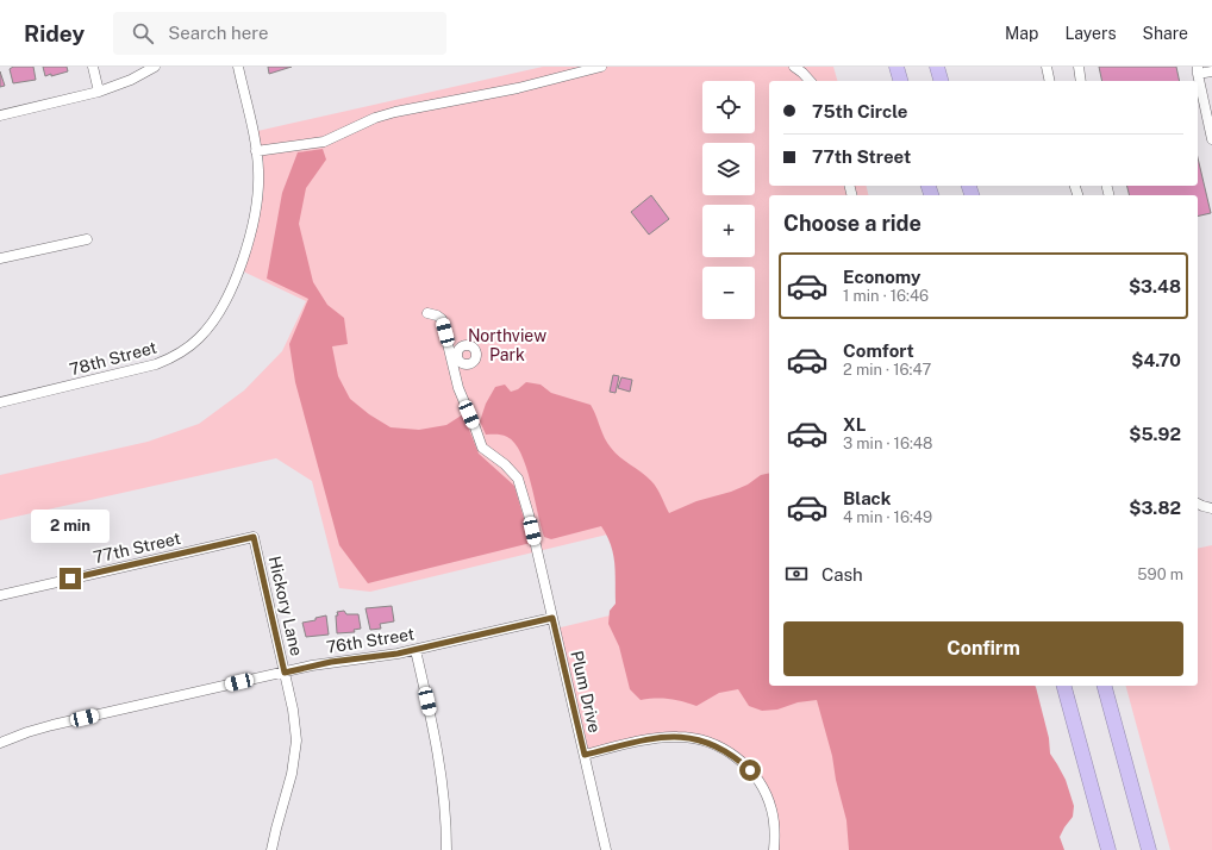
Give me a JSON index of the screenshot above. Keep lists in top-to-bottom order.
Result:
{
  "streets": {
    "street": [
      "78th Street",
      "77th Street",
      "Hickory Lane",
      "76th Street",
      "Plum Drive"
    ]
  },
  "crossings": [
    ["77th Street", "Hickory Lane"],
    ["Hickory Lane", "76th Street"],
    ["76th Street", "Plum Drive"]
  ],
  "parks": ["Northview Park"],
  "page": {
    "header": "Ridey",
    "search": "Search here",
    "nav": ["Map", "Layers", "Share"],
    "map_buttons": ["+", "−"],
    "banner": ["75th Circle", "77th Street"],
    "heading": "Choose a ride",
    "list": [
      {
        "name": "Economy",
        "note": "1 min · 16:46",
        "value": "$3.48"
      },
      {
        "name": "Comfort",
        "note": "2 min · 16:47",
        "value": "$4.70"
      },
      {
        "name": "XL",
        "note": "3 min · 16:48",
        "value": "$5.92"
      },
      {
        "name": "Black",
        "note": "4 min · 16:49",
        "value": "$3.82"
      }
    ],
    "bubble": "2 min",
    "pay": ["Cash", "590 m"],
    "buttons": "Confirm"
  }
}
